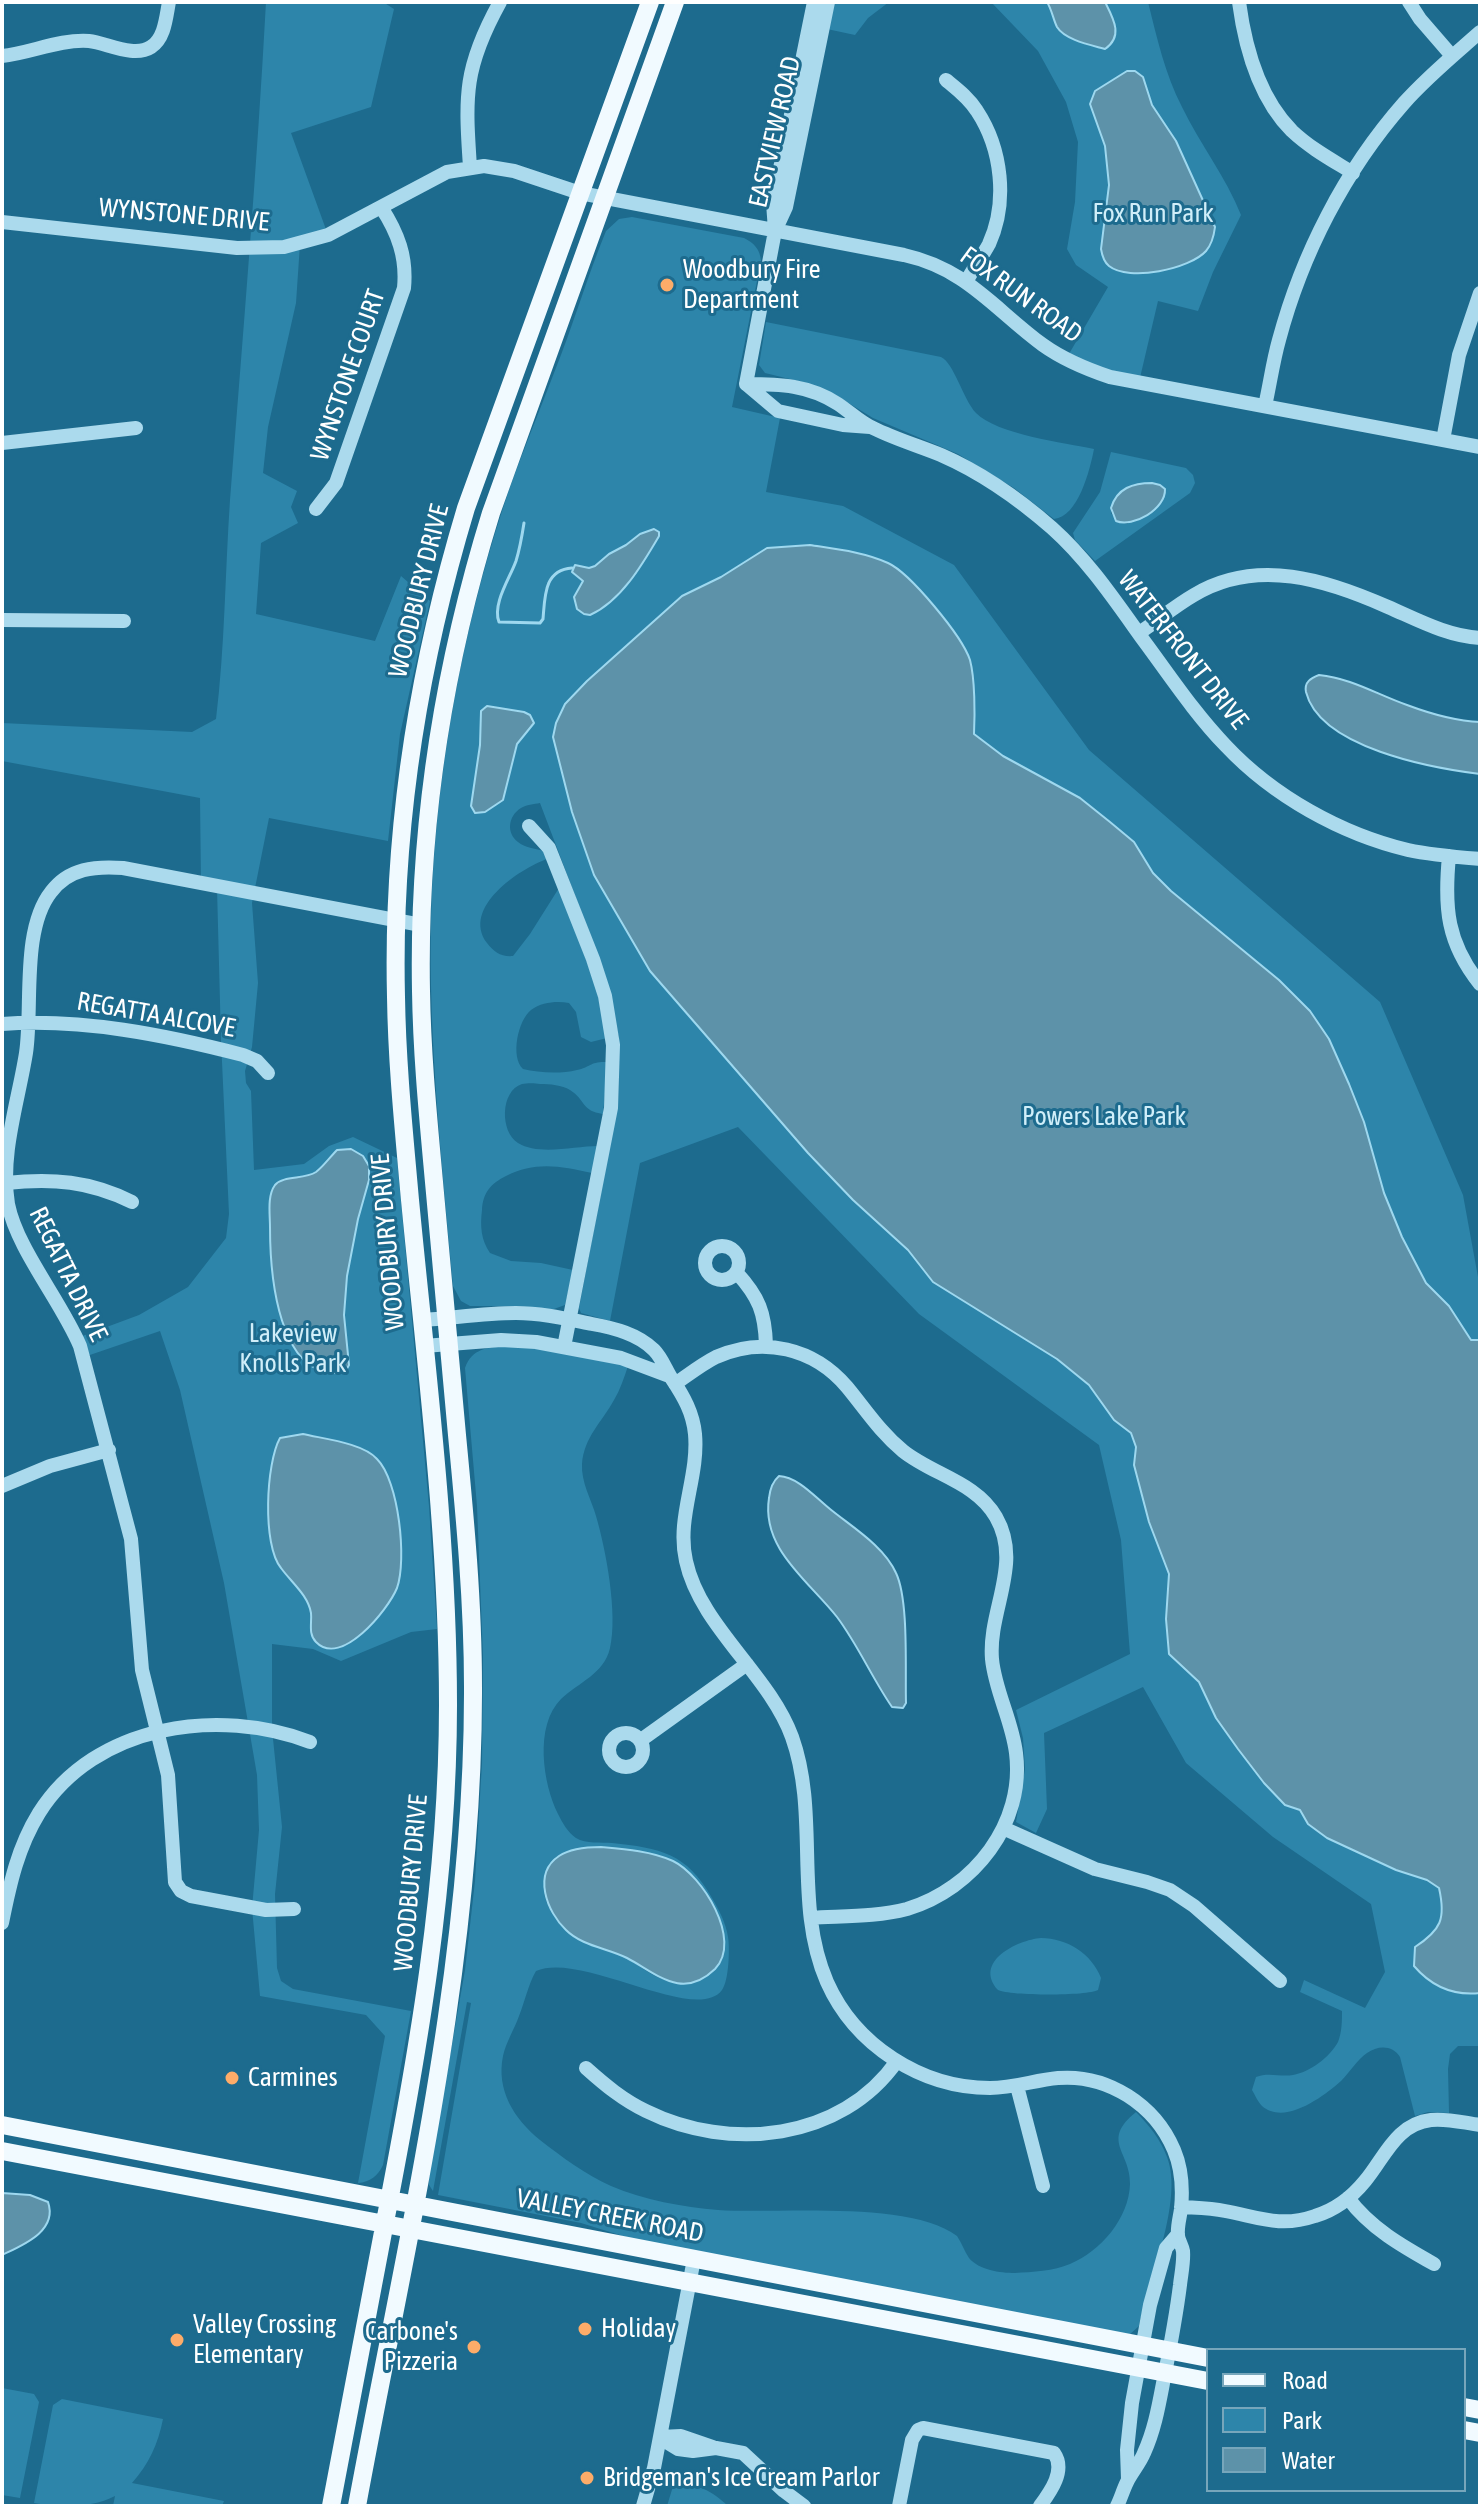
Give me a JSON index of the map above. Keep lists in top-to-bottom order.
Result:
{
  "streets": {
    "main road": ["WOODBURY DRIVE", "VALLEY CREEK ROAD"],
    "street": [
      "EASTVIEW ROAD",
      "WYNSTONE DRIVE",
      "FOX RUN ROAD",
      "WYNSTONE COURT",
      "WATERFRONT DRIVE",
      "REGATTA ALCOVE",
      "REGATTA DRIVE"
    ]
  },
  "crossings": [
    ["EASTVIEW ROAD", "FOX RUN ROAD"],
    ["WYNSTONE DRIVE", "FOX RUN ROAD"],
    ["WYNSTONE DRIVE", "WYNSTONE COURT"],
    ["WYNSTONE DRIVE", "WOODBURY DRIVE"],
    ["FOX RUN ROAD", "WOODBURY DRIVE"],
    ["WOODBURY DRIVE", "REGATTA DRIVE"],
    ["WOODBURY DRIVE", "VALLEY CREEK ROAD"],
    ["REGATTA ALCOVE", "REGATTA DRIVE"]
  ],
  "parks": ["Fox Run Park", "Powers Lake Park", "Lakeview Knolls Park"],
  "places": [
    "Woodbury Fire Department",
    "Carmines",
    "Holiday",
    "Valley Crossing Elementary",
    "Carbone's Pizzeria",
    "Bridgeman's Ice Cream Parlor"
  ],
  "legend": ["Road", "Park", "Water"]
}
